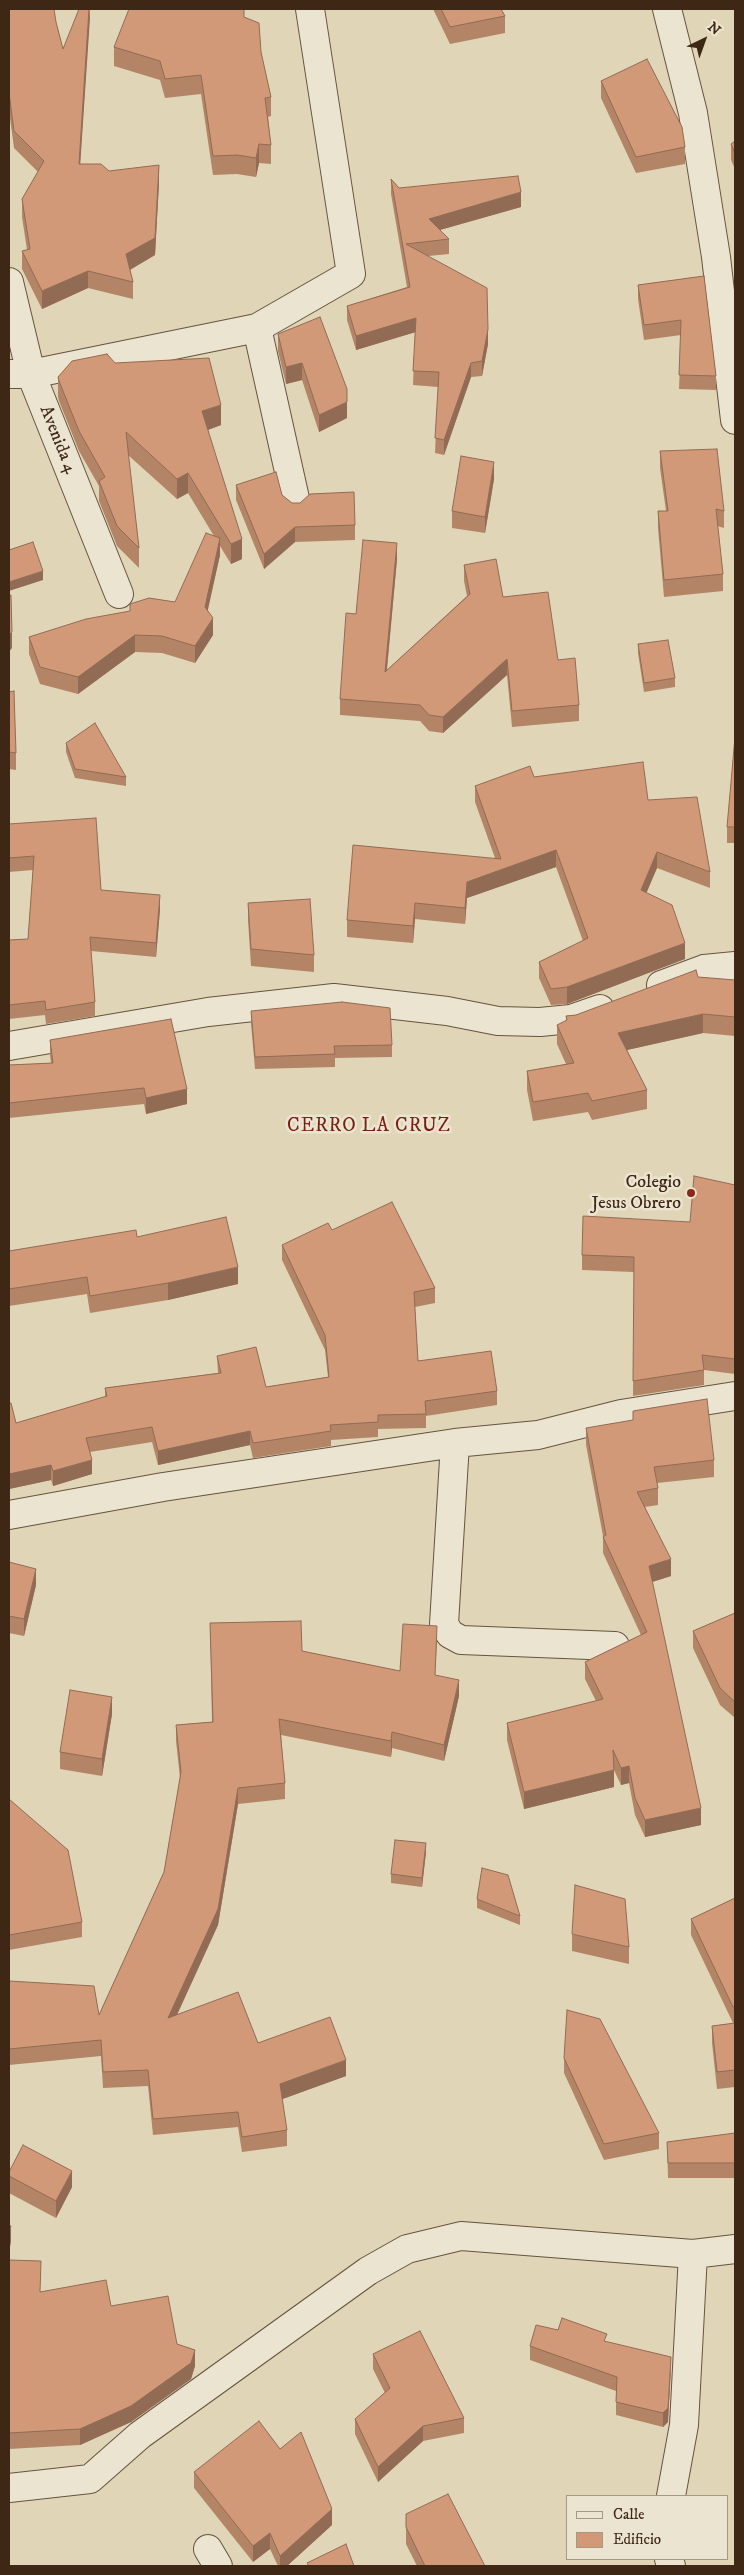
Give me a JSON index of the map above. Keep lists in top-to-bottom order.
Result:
{
  "streets": {
    "street": ["Avenida 4"]
  },
  "districts": ["CERRO LA CRUZ"],
  "places": ["Colegio Jesus Obrero"],
  "legend": ["Calle", "Edificio"],
  "north": "top right"
}
